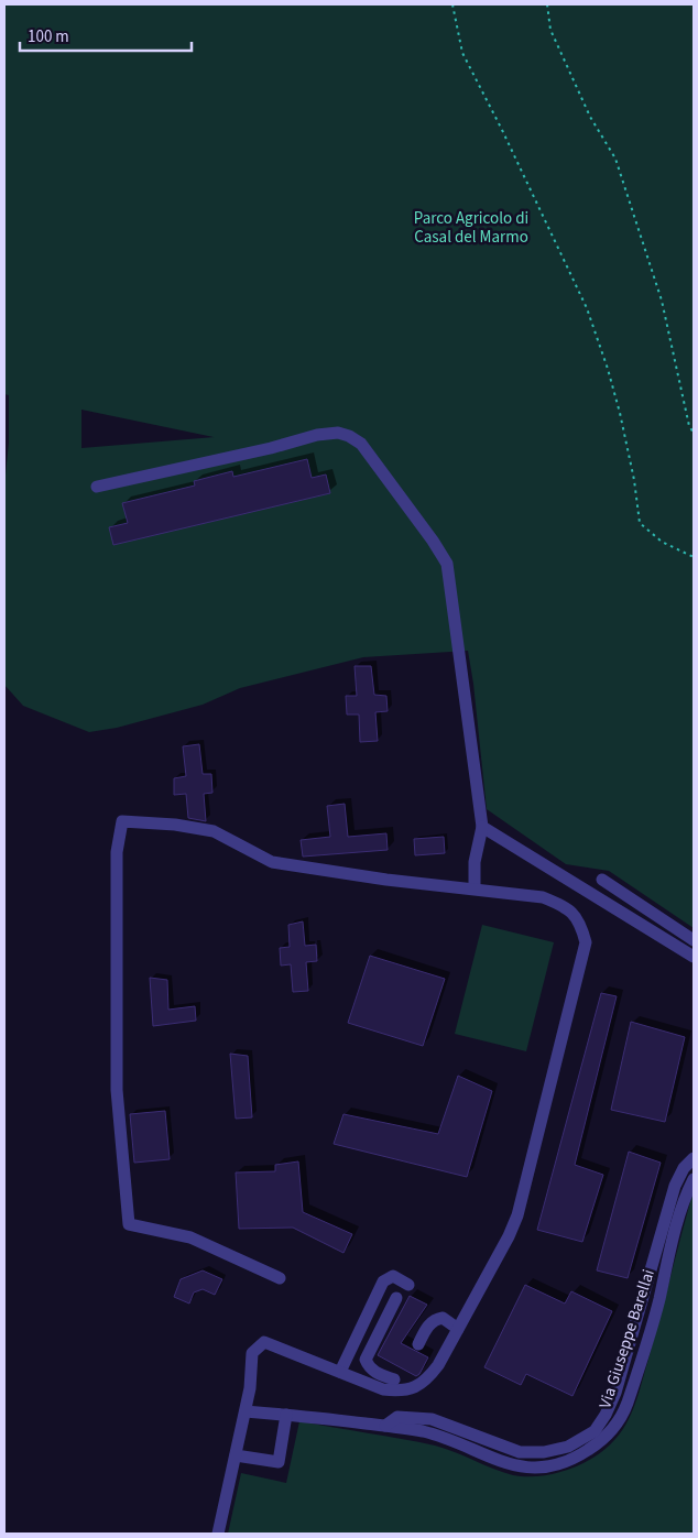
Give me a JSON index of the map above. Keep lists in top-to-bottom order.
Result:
{
  "streets": {
    "street": ["Via Giuseppe Barellai"]
  },
  "parks": ["Parco Agricolo di Casal del Marmo"],
  "scale_bar": "100 m"
}
